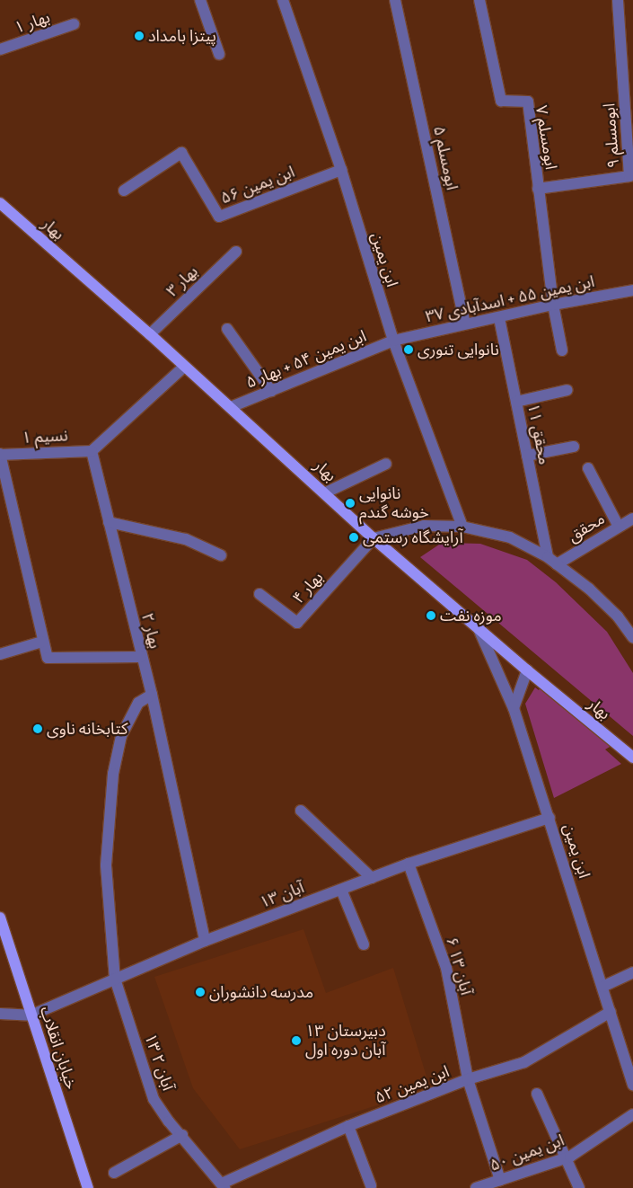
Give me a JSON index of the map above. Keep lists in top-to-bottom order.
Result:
{
  "streets": {
    "main road": ["بهار", "خیابان انقلاب"],
    "street": [
      "بهار ۱",
      "ابومسلم ۹",
      "ابومسلم ۷",
      "ابومسلم ۵",
      "ابن یمین ۵۶",
      "ابن یمین",
      "بهار ۳",
      "ابن یمین ۵۵ + اسدآبادی ۳۷",
      "ابن یمین ۵۴ + بهار ۵",
      "محقق ۱۱",
      "نسیم ۱",
      "محقق",
      "بهار ۴",
      "بهار ۲",
      "۱۳ آبان",
      "۶ آبان ۱۳",
      "۱۳ آبان ۲",
      "ابن یمین ۵۲",
      "ابن یمین ۵۰"
    ]
  },
  "crossings": [
    ["ابومسلم ۹", "ابومسلم ۷"],
    ["ابومسلم ۷", "ابن یمین ۵۵ + اسدآبادی ۳۷"],
    ["ابومسلم ۵", "ابن یمین ۵۵ + اسدآبادی ۳۷"],
    ["ابن یمین ۵۶", "ابن یمین"],
    ["بهار", "ابن یمین"],
    ["بهار", "بهار ۳"],
    ["بهار", "ابن یمین ۵۴ + بهار ۵"],
    ["بهار", "بهار ۴"],
    ["ابن یمین", "ابن یمین ۵۵ + اسدآبادی ۳۷"],
    ["ابن یمین", "ابن یمین ۵۴ + بهار ۵"],
    ["ابن یمین", "۱۳ آبان"],
    ["ابن یمین", "ابن یمین ۵۲"],
    ["ابن یمین ۵۵ + اسدآبادی ۳۷", "ابن یمین ۵۴ + بهار ۵"],
    ["ابن یمین ۵۵ + اسدآبادی ۳۷", "محقق ۱۱"],
    ["محقق ۱۱", "محقق"],
    ["نسیم ۱", "بهار ۲"],
    ["بهار ۲", "۱۳ آبان"],
    ["بهار ۲", "۱۳ آبان ۲"],
    ["۱۳ آبان", "۶ آبان ۱۳"],
    ["۱۳ آبان", "خیابان انقلاب"],
    ["۱۳ آبان", "۱۳ آبان ۲"],
    ["۶ آبان ۱۳", "ابن یمین ۵۲"],
    ["۶ آبان ۱۳", "ابن یمین ۵۰"],
    ["۱۳ آبان ۲", "ابن یمین ۵۲"]
  ],
  "places": [
    "پیتزا بامداد",
    "نانوایی تنوری",
    "نانوایی خوشه گندم",
    "آرایشگاه رستمی",
    "موزه نفت",
    "کتابخانه ناوی",
    "مدرسه دانشوران",
    "دبیرستان ۱۳ آبان دوره اول"
  ]
}
